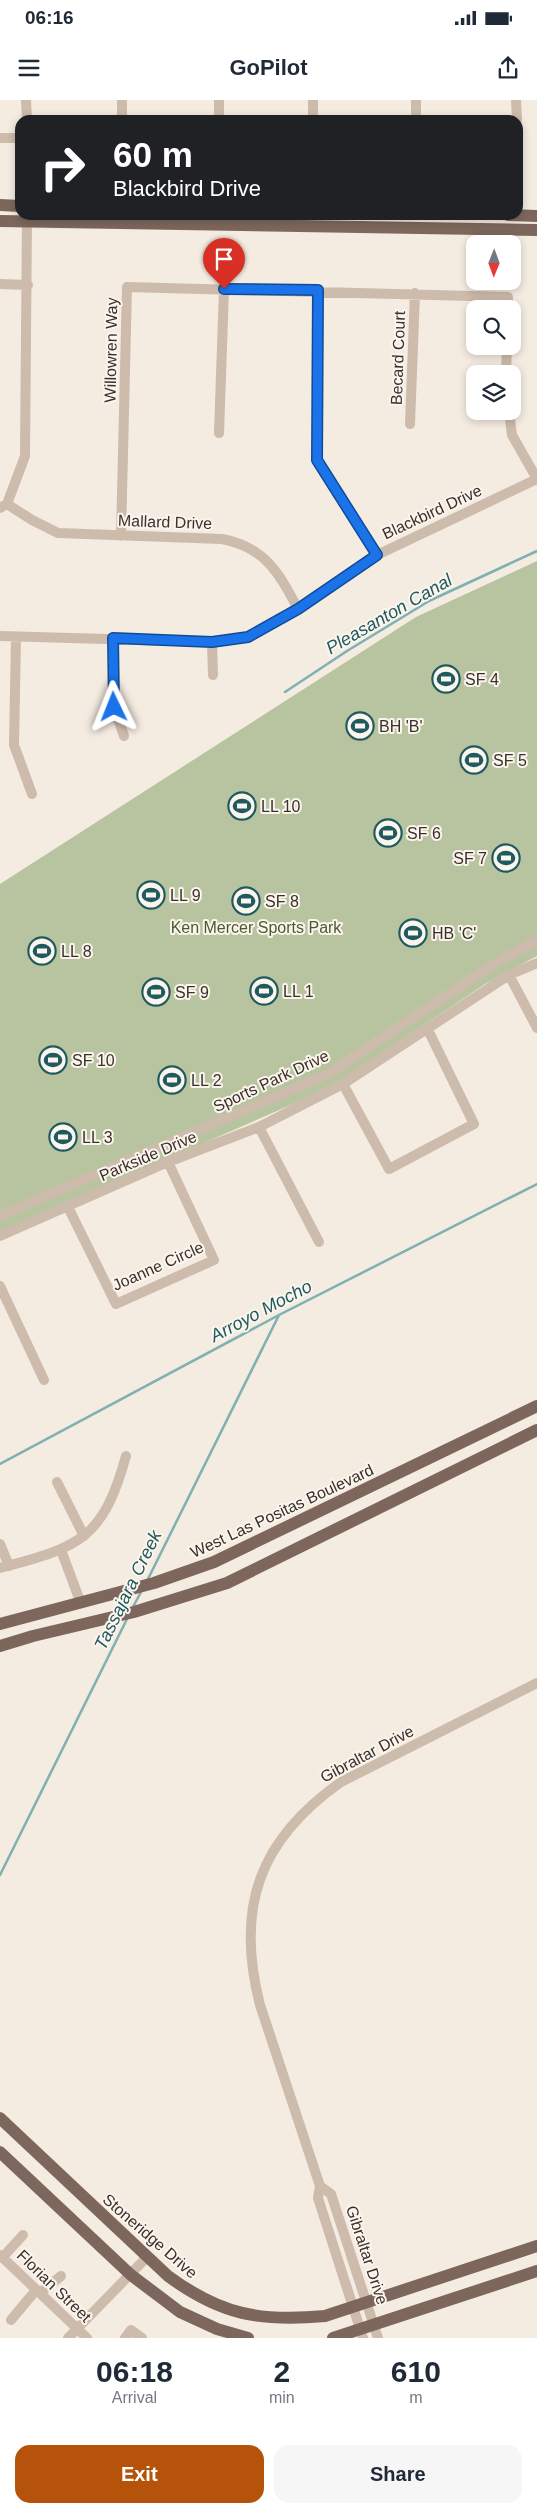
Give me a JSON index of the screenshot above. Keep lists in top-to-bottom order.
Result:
{
  "streets": {
    "main road": ["West Las Positas Boulevard", "Stoneridge Drive"],
    "street": [
      "Willowren Way",
      "Becard Court",
      "Blackbird Drive",
      "Mallard Drive",
      "Sports Park Drive",
      "Parkside Drive",
      "Joanne Circle",
      "Gibraltar Drive",
      "Florian Street"
    ]
  },
  "crossings": [
    ["Willowren Way", "Becard Court"],
    ["Willowren Way", "Mallard Drive"],
    ["Blackbird Drive", "Mallard Drive"],
    ["Parkside Drive", "Joanne Circle"],
    ["Gibraltar Drive", "Stoneridge Drive"]
  ],
  "water": ["Pleasanton Canal", "Arroyo Mocho", "Tassajara Creek"],
  "parks": ["Ken Mercer Sports Park"],
  "places": {
    "sports": [
      "SF 4",
      "BH 'B'",
      "SF 5",
      "LL 10",
      "SF 6",
      "SF 7",
      "LL 9",
      "SF 8",
      "HB 'C'",
      "LL 8",
      "LL 1",
      "SF 9",
      "SF 10",
      "LL 2",
      "LL 3"
    ]
  },
  "north": "bottom",
  "page": {
    "status": "06:16",
    "header": "GoPilot",
    "turn": ["60 m", "Blackbird Drive"],
    "eta": [
      "06:18",
      "Arrival",
      "2",
      "min",
      "610",
      "m"
    ],
    "buttons": ["Exit", "Share"]
  }
}
